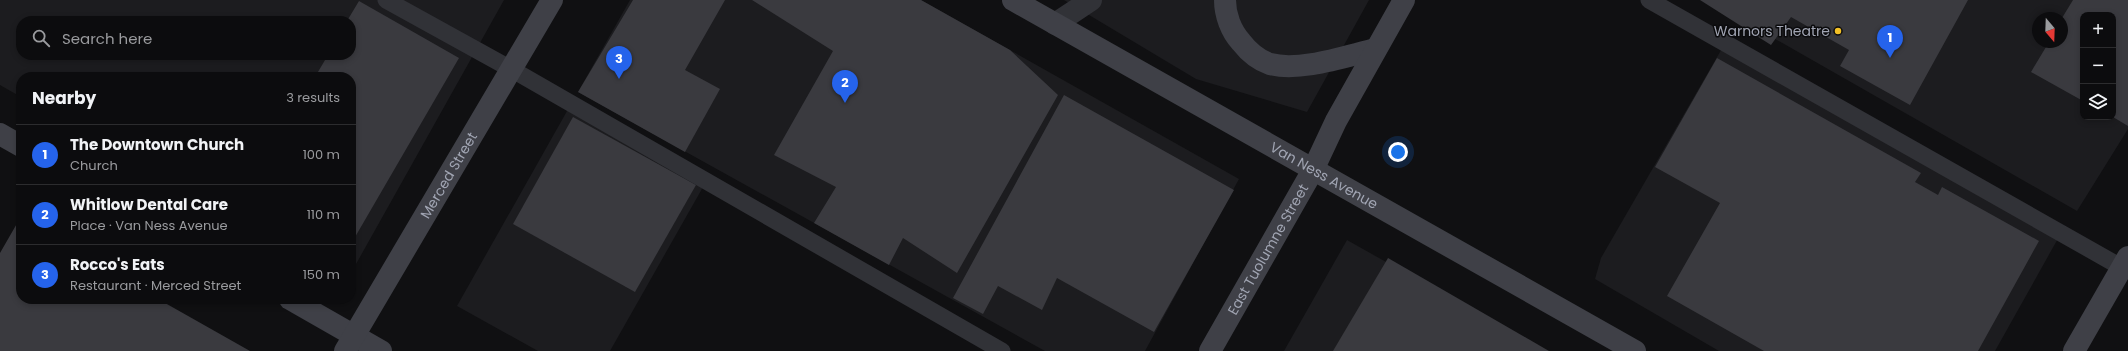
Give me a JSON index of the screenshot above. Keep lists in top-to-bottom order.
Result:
{
  "streets": {
    "main road": ["Merced Street", "Van Ness Avenue", "East Tuolumne Street"]
  },
  "crossings": [
    ["Van Ness Avenue", "East Tuolumne Street"]
  ],
  "places": ["Warnors Theatre"],
  "north": "bottom",
  "page": {
    "map_buttons": ["+", "−"],
    "search": "Search here",
    "pins": ["1", "3", "2"],
    "heading": ["Nearby", "3 results"],
    "list": [
      {
        "mark": "1",
        "name": "The Downtown Church",
        "note": "Church",
        "value": "100 m"
      },
      {
        "mark": "2",
        "name": "Whitlow Dental Care",
        "note": "Place · Van Ness Avenue",
        "value": "110 m"
      },
      {
        "mark": "3",
        "name": "Rocco's Eats",
        "note": "Restaurant · Merced Street",
        "value": "150 m"
      }
    ]
  }
}
